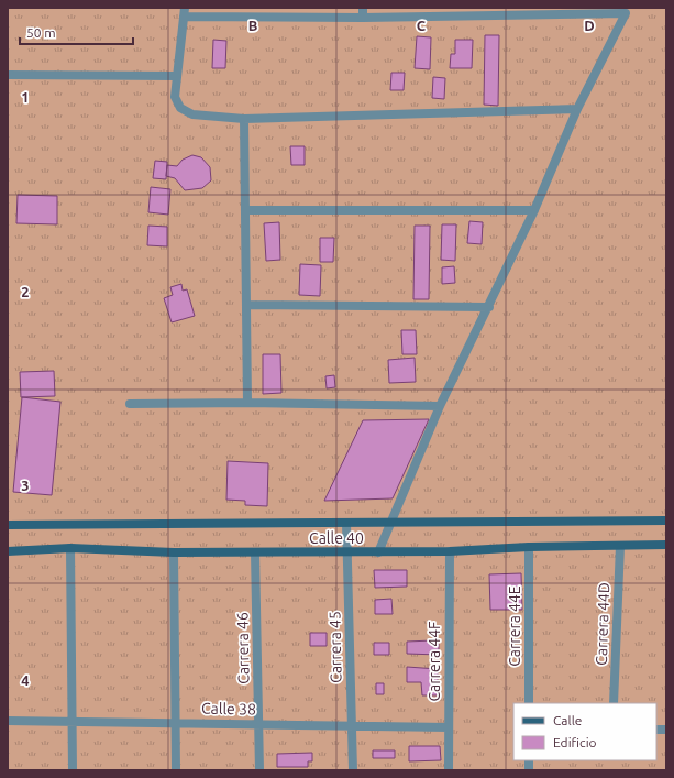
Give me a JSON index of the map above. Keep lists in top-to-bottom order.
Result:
{
  "streets": {
    "main road": ["Calle 40"],
    "street": [
      "Carrera 44D",
      "Carrera 44E",
      "Carrera 45",
      "Carrera 46",
      "Carrera 44F",
      "Calle 38"
    ]
  },
  "crossings": [
    ["Calle 40", "Carrera 44D"],
    ["Calle 40", "Carrera 44E"],
    ["Calle 40", "Carrera 45"],
    ["Calle 40", "Carrera 46"],
    ["Calle 40", "Carrera 44F"],
    ["Carrera 45", "Calle 38"],
    ["Carrera 46", "Calle 38"],
    ["Carrera 44F", "Calle 38"]
  ],
  "legend": ["Calle", "Edificio"],
  "scale_bar": "50 m",
  "grid": {
    "columns": ["B", "C", "D"],
    "rows": [
      "1",
      "2",
      "3",
      "4"
    ]
  }
}
